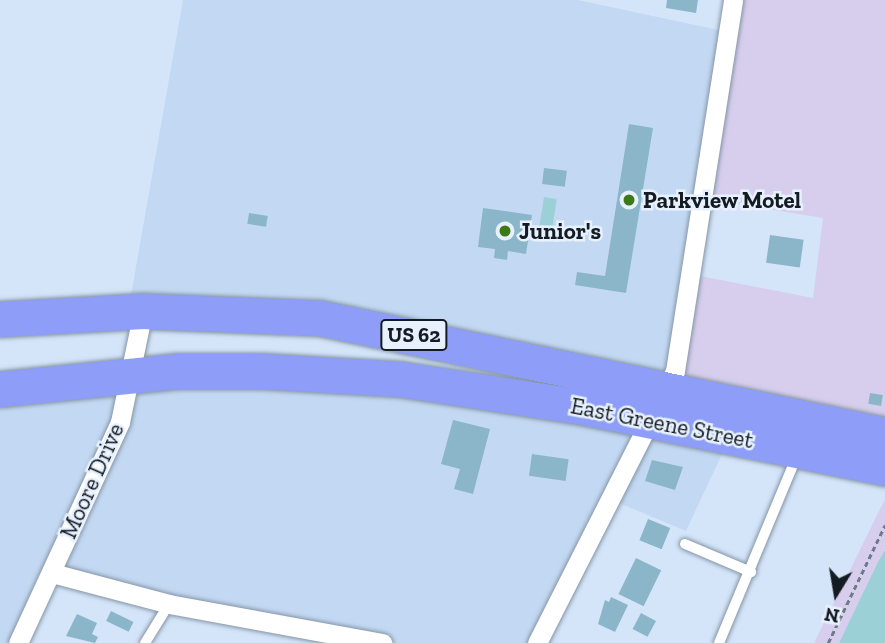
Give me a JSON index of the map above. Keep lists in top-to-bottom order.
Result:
{
  "streets": {
    "highway": ["US 62", "East Greene Street"],
    "street": ["Moore Drive"]
  },
  "crossings": [
    ["East Greene Street", "Moore Drive"]
  ],
  "places": ["Parkview Motel", "Junior's"],
  "north": "bottom"
}
